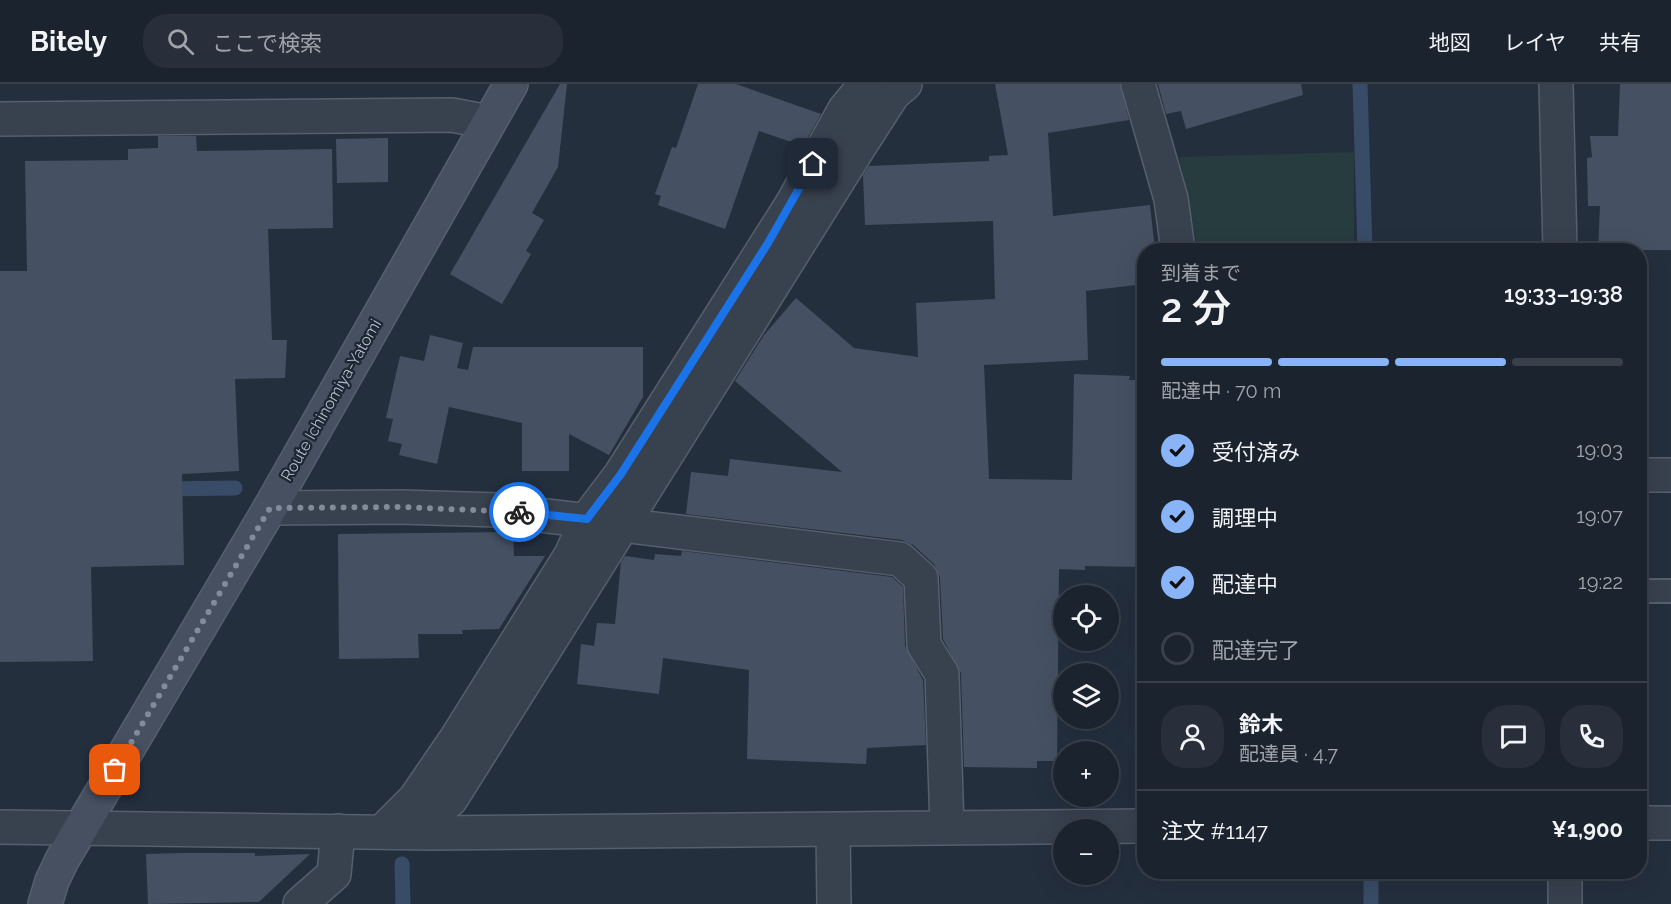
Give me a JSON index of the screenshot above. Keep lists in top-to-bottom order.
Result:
{
  "streets": {
    "main road": ["Route Ichinomiya-Yatomi"]
  },
  "page": {
    "header": "Bitely",
    "search": "ここで検索",
    "nav": ["地図", "レイヤ", "共有"],
    "heading": ["2 分", "到着まで", "19:33–19:38"],
    "panel": [
      "鈴木",
      "配達員 · 4.7",
      "注文 #1147",
      "¥1,900"
    ],
    "bar": "配達中 · 70 m",
    "list": [
      ["受付済み", "19:03"],
      ["調理中", "19:07"],
      ["配達中", "19:22"],
      "配達完了"
    ],
    "map_buttons": ["+", "−"]
  }
}
